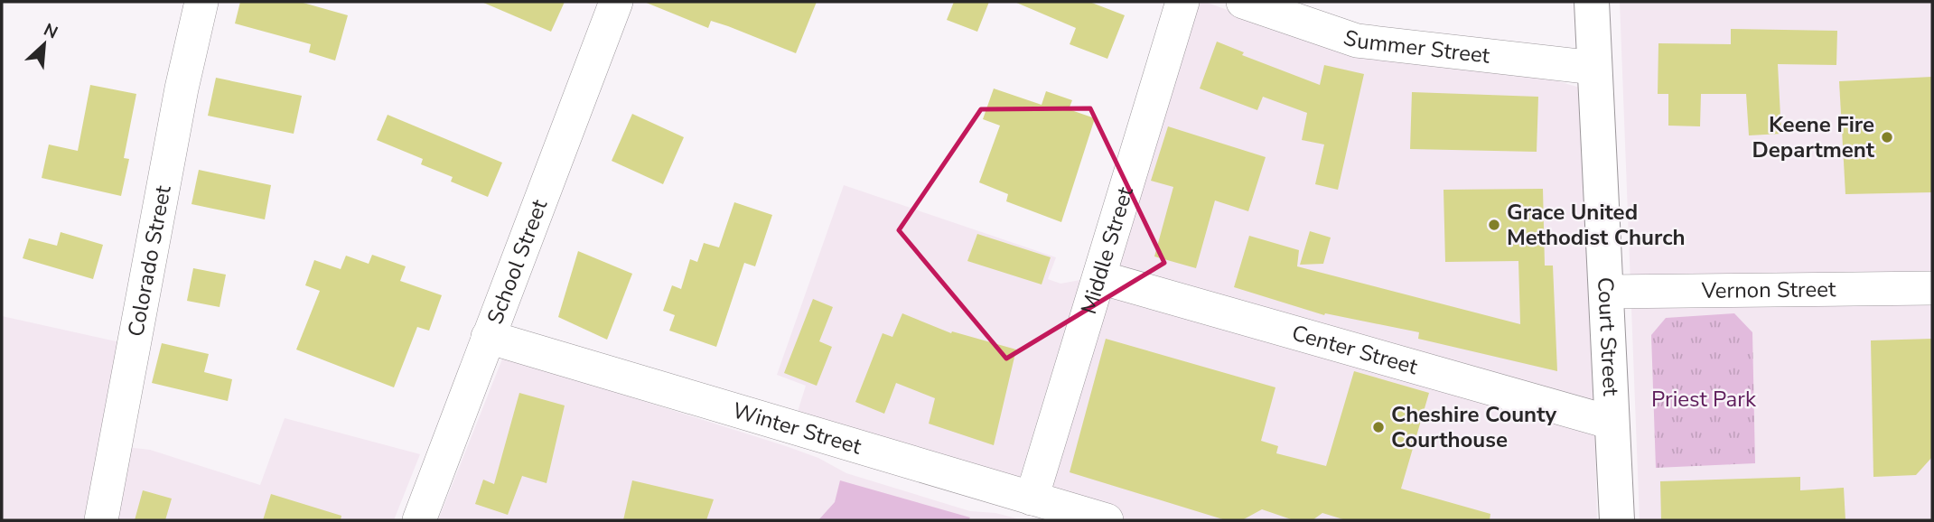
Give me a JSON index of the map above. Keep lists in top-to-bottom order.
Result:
{
  "streets": {
    "main road": ["Court Street"],
    "street": [
      "Summer Street",
      "Middle Street",
      "School Street",
      "Colorado Street",
      "Vernon Street",
      "Center Street",
      "Winter Street"
    ]
  },
  "crossings": [
    ["Summer Street", "Court Street"],
    ["Middle Street", "Center Street"],
    ["Middle Street", "Winter Street"],
    ["School Street", "Winter Street"],
    ["Vernon Street", "Court Street"],
    ["Court Street", "Center Street"]
  ],
  "parks": ["Priest Park"],
  "places": ["Keene Fire Department", "Grace United Methodist Church", "Cheshire County Courthouse"],
  "north": "top right"
}
